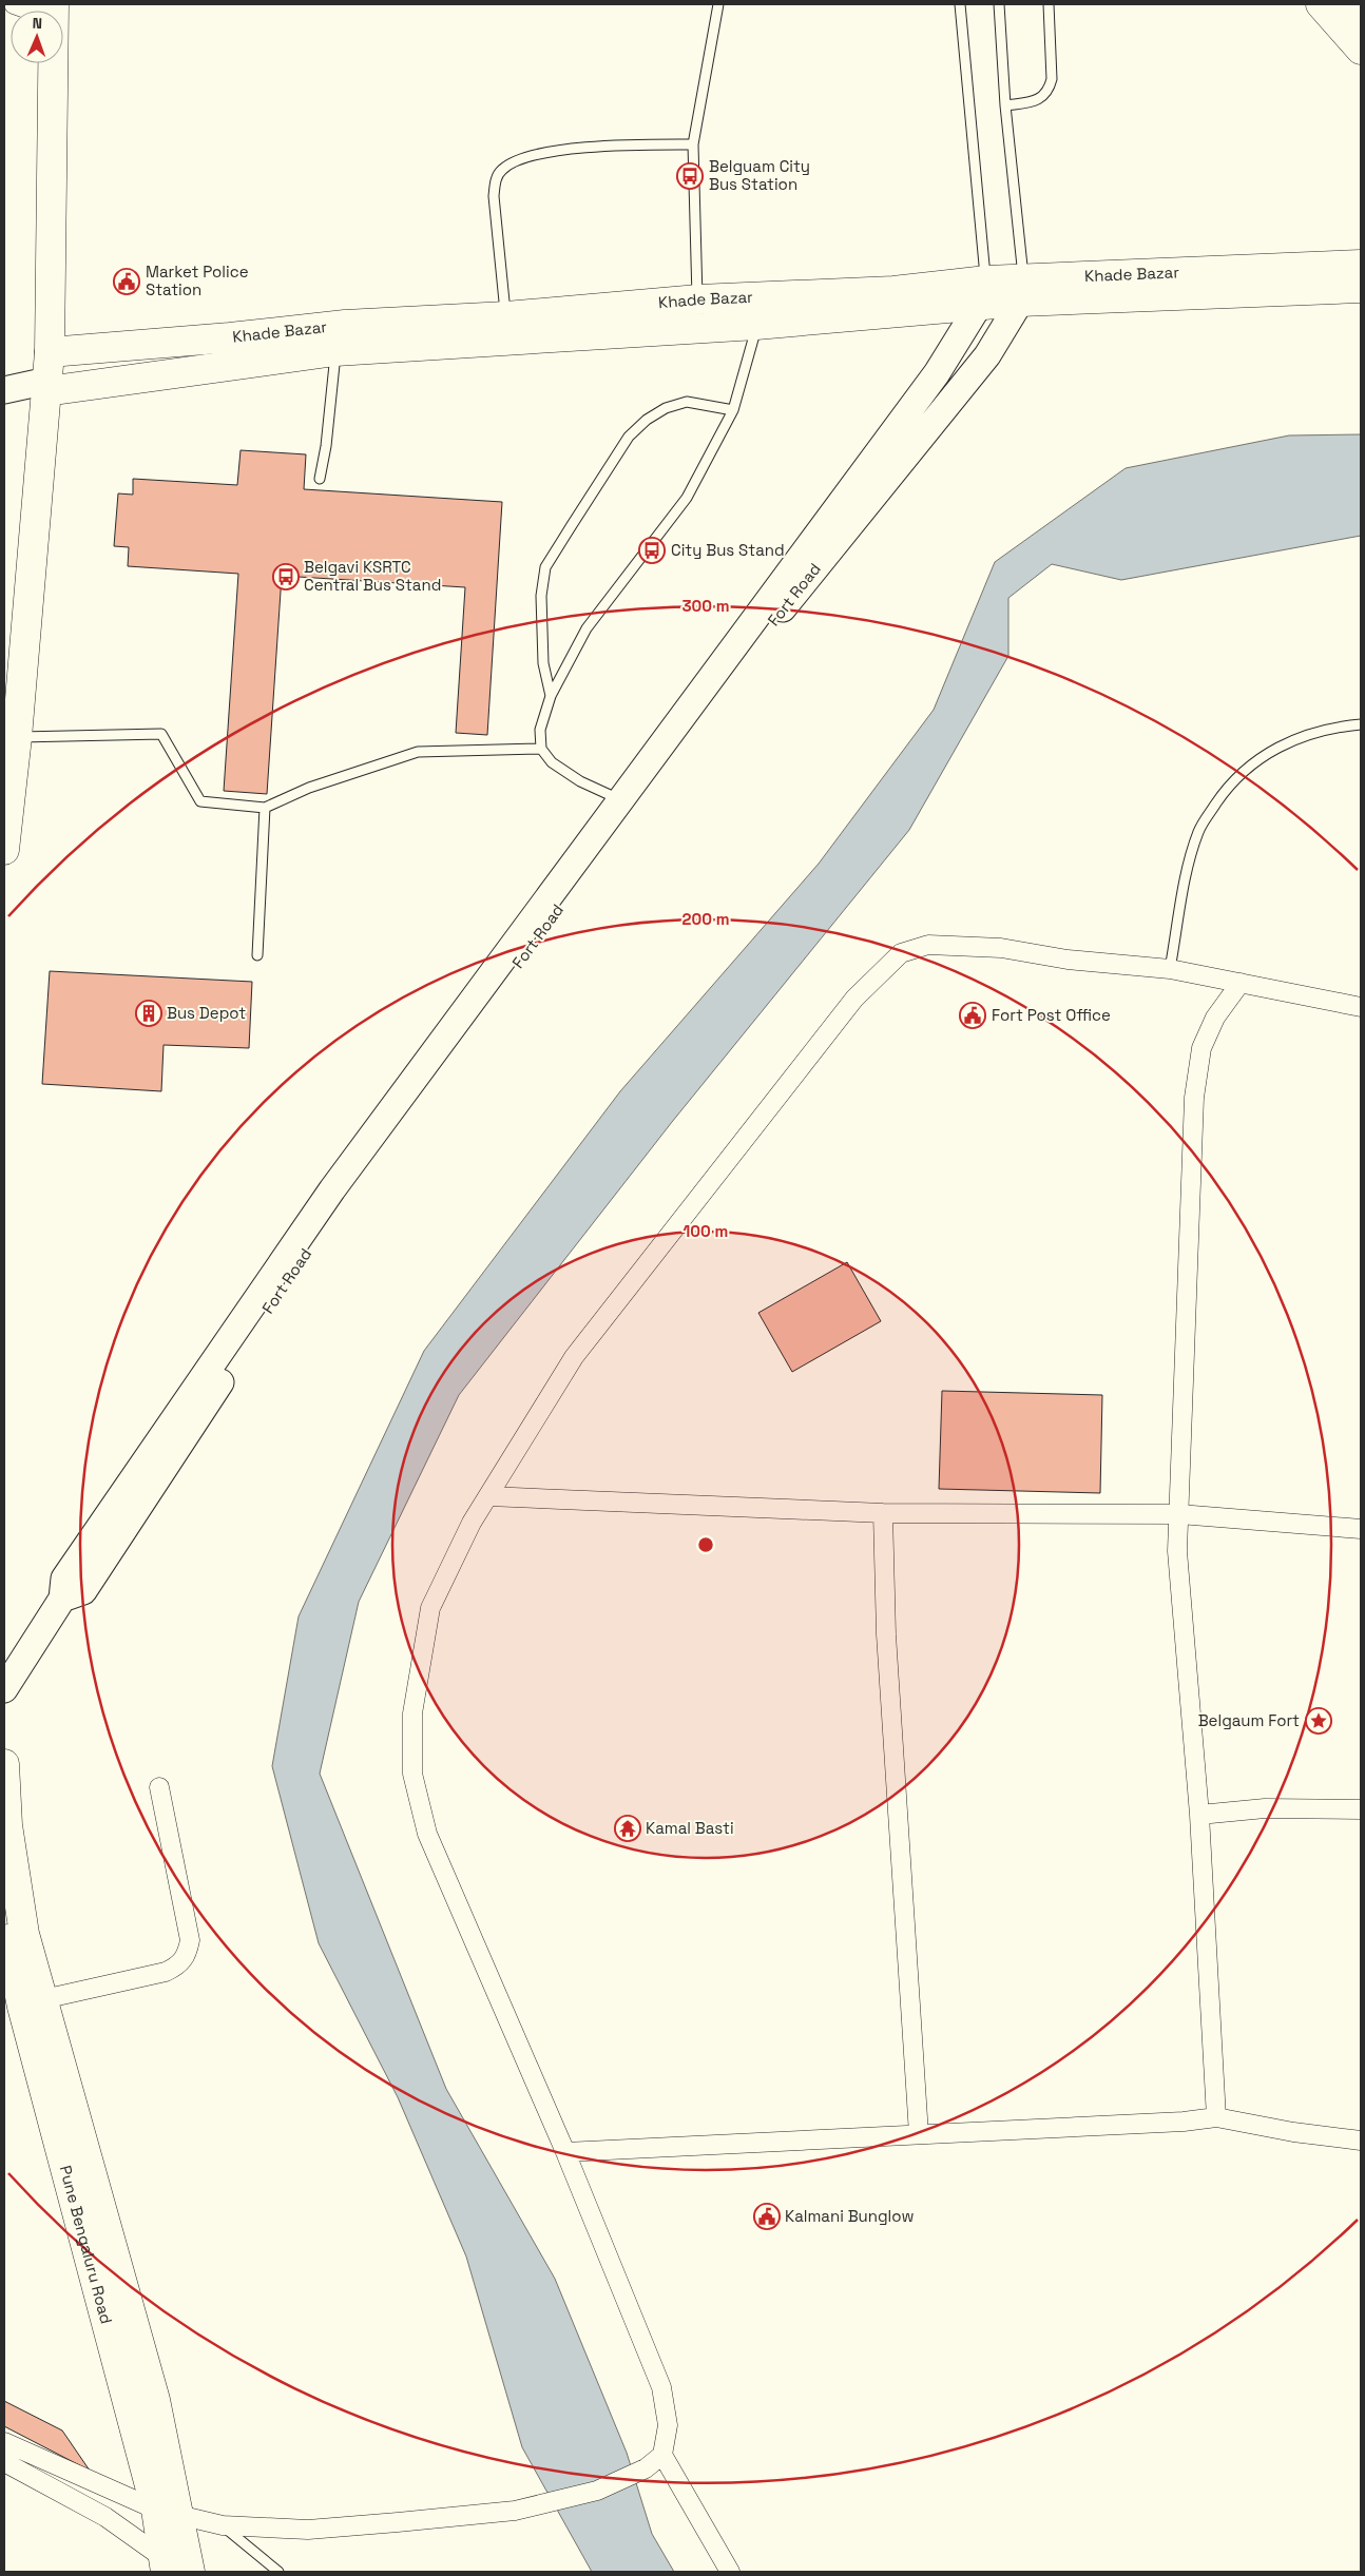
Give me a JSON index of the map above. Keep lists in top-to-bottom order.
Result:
{
  "streets": {
    "main road": ["Khade Bazar", "Fort Road", "Pune Bengaluru Road"]
  },
  "crossings": [
    ["Khade Bazar", "Fort Road"]
  ],
  "places": {
    "bus stop": ["Belguam City Bus Station", "City Bus Stand", "Belgavi KSRTC Central Bus Stand"],
    "public building": ["Market Police Station", "Fort Post Office", "Kalmani Bunglow"],
    "building": ["Bus Depot"],
    "place": ["Belgaum Fort"],
    "temple": ["Kamal Basti"]
  },
  "north": "top",
  "rings": ["300 m", "200 m", "100 m"]
}
